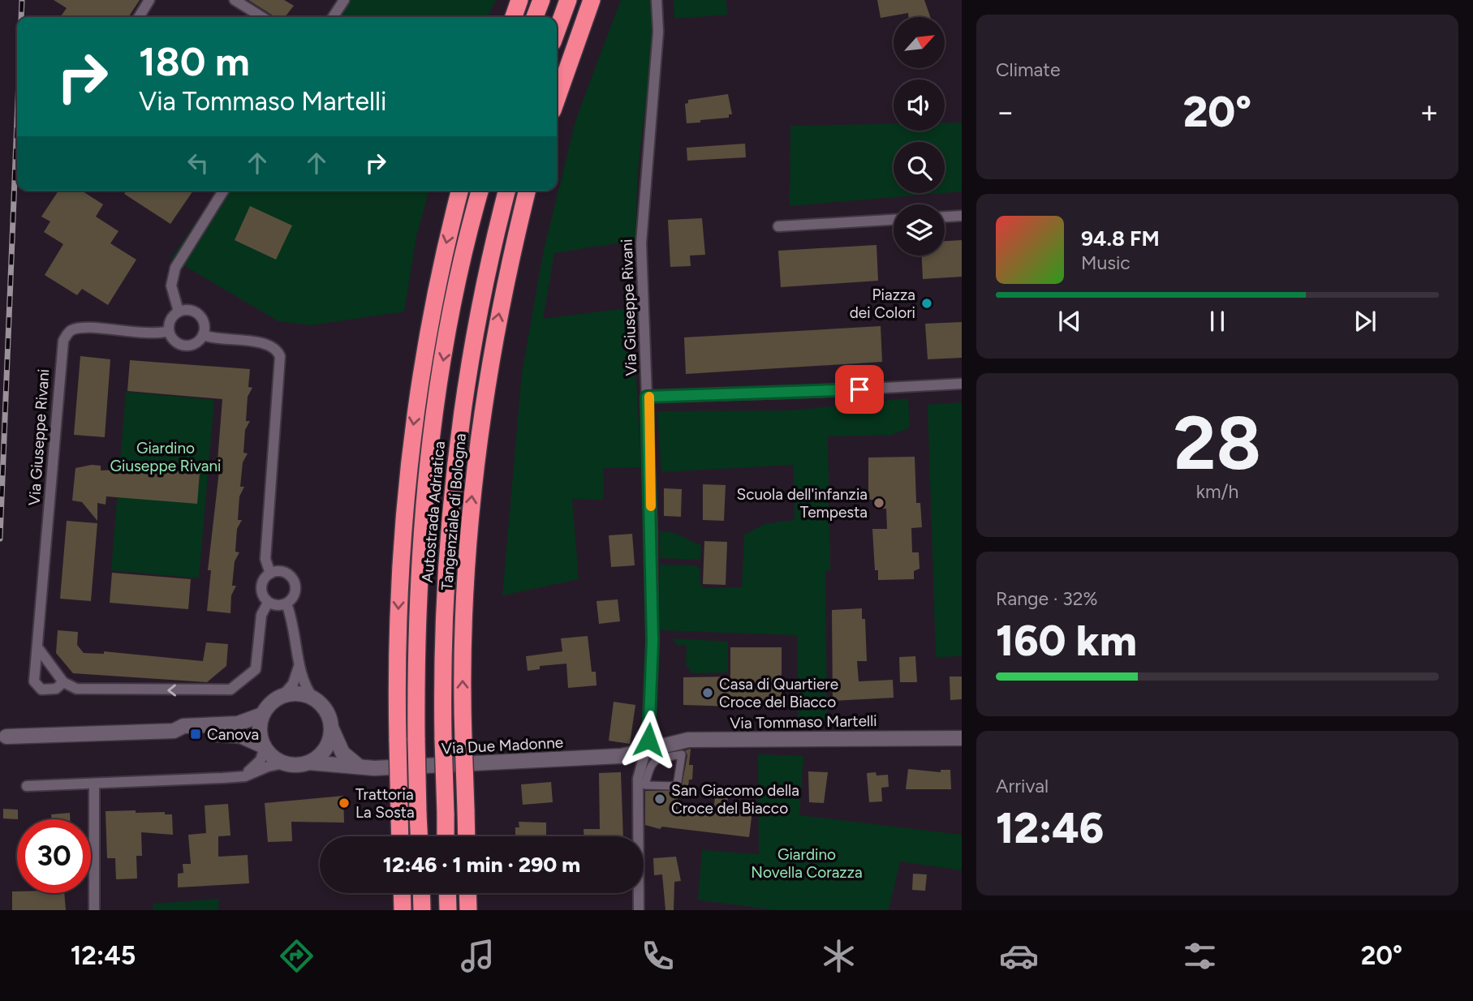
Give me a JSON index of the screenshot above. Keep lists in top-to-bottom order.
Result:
{
  "streets": {
    "highway": ["Autostrada Adriatica", "Tangenziale di Bologna"],
    "main road": ["Via Tommaso Martelli", "Via Due Madonne"],
    "street": ["Via Giuseppe Rivani"]
  },
  "crossings": [
    ["Via Giuseppe Rivani", "Via Tommaso Martelli"],
    ["Via Giuseppe Rivani", "Via Due Madonne"],
    ["Via Tommaso Martelli", "Via Due Madonne"]
  ],
  "parks": ["Giardino Giuseppe Rivani", "Giardino Novella Corazza"],
  "places": {
    "other": [
      "Piazza dei Colori",
      "Scuola dell'infanzia Tempesta",
      "Casa di Quartiere Croce del Biacco",
      "San Giacomo della Croce del Biacco",
      "Trattoria La Sosta"
    ],
    "transit": ["Canova"]
  },
  "north": "top right",
  "page": {
    "tile": [
      "Climate",
      ["28", "km/h"],
      ["Range · 32%", "160 km"],
      ["Arrival", "12:46"]
    ],
    "turn": ["180 m", "Via Tommaso Martelli"],
    "heat": ["−", "20°", "+"],
    "song": ["94.8 FM", "Music"],
    "limit": "30",
    "trip": "12:46 · 1 min · 290 m",
    "tabs": ["12:45", "20°"]
  }
}
